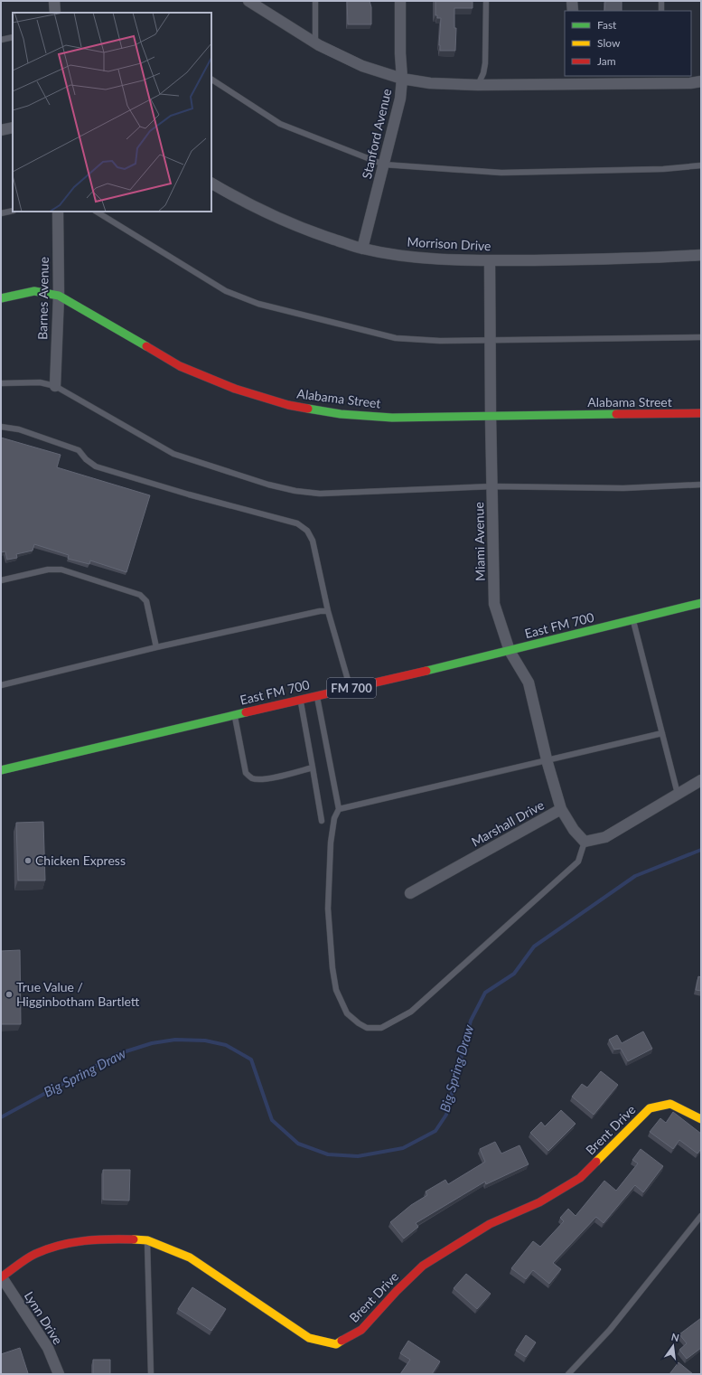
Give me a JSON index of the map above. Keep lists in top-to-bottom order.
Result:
{
  "streets": {
    "street": [
      "Stanford Avenue",
      "Morrison Drive",
      "Barnes Avenue",
      "Alabama Street",
      "Miami Avenue",
      "East FM 700",
      "FM 700",
      "Marshall Drive",
      "Brent Drive",
      "Lynn Drive"
    ]
  },
  "crossings": [
    ["Stanford Avenue", "Morrison Drive"],
    ["Morrison Drive", "Miami Avenue"],
    ["Barnes Avenue", "Alabama Street"],
    ["Alabama Street", "Miami Avenue"],
    ["Miami Avenue", "East FM 700"],
    ["Miami Avenue", "Marshall Drive"],
    ["Brent Drive", "Lynn Drive"]
  ],
  "water": ["Big Spring Draw"],
  "places": ["Chicken Express", "True Value / Higginbotham Bartlett"],
  "legend": ["Fast", "Slow", "Jam"],
  "north": "top"
}
